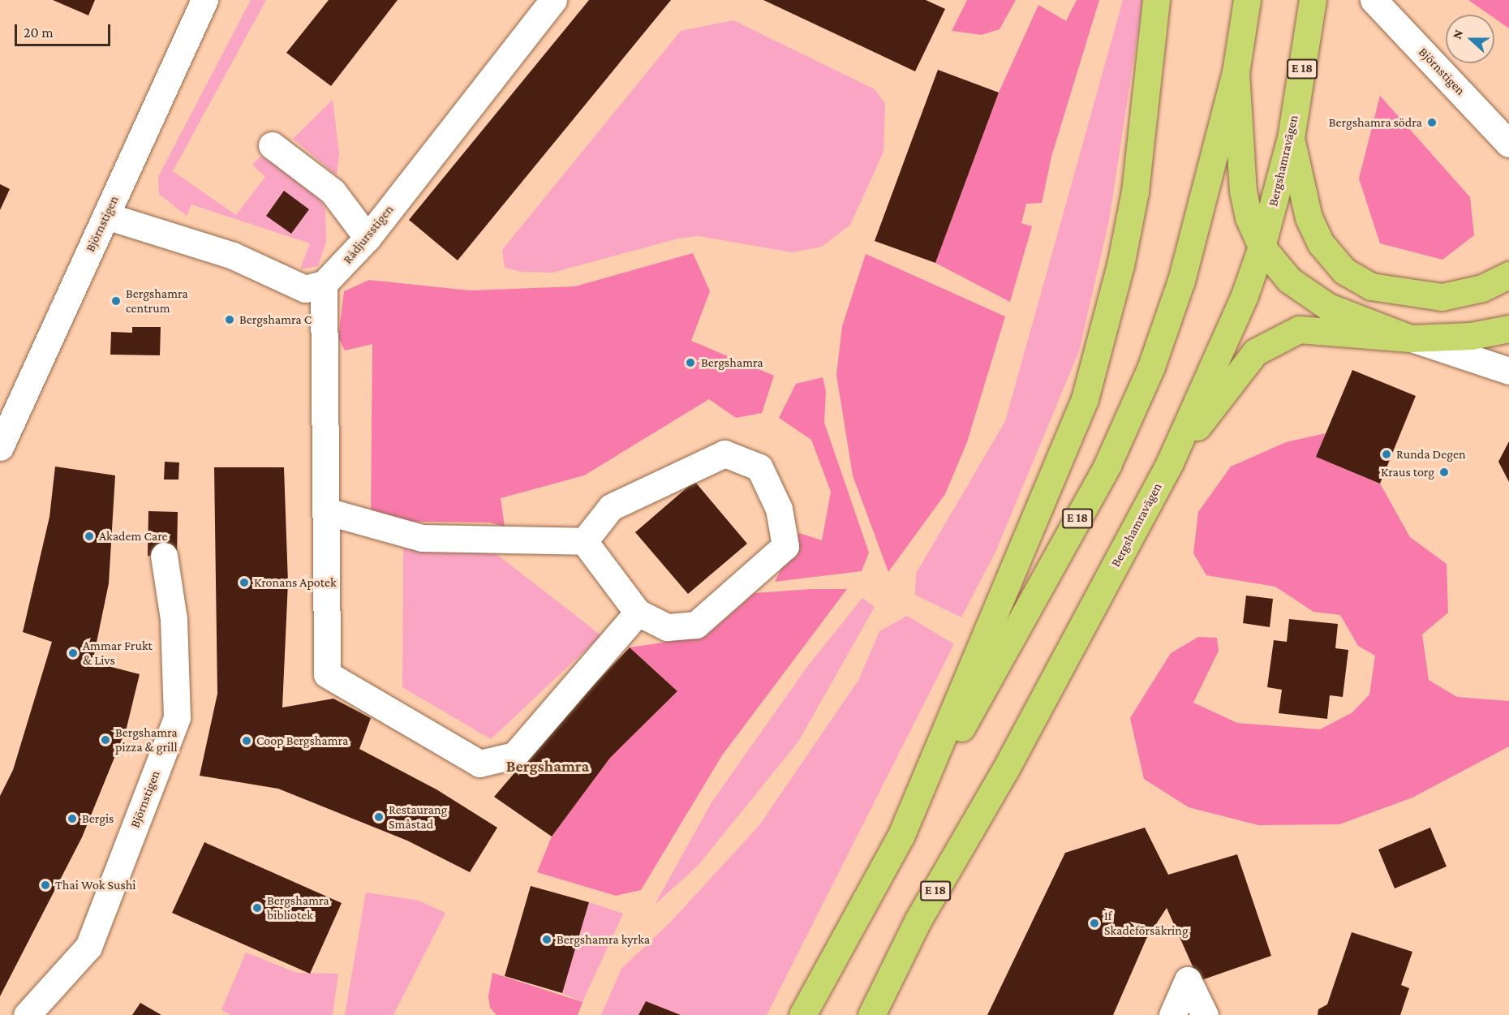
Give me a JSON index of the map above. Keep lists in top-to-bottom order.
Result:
{
  "streets": {
    "highway": ["E 18", "Bergshamravägen"],
    "street": ["Björnstigen", "Rådjursstigen"]
  },
  "districts": ["Bergshamra"],
  "places": [
    "Bergshamra södra",
    "Bergshamra centrum",
    "Bergshamra C",
    "Bergshamra",
    "Runda Degen",
    "Kraus torg",
    "Akadem Care",
    "Kronans Apotek",
    "Ammar Frukt & Livs",
    "Bergshamra pizza & grill",
    "Coop Bergshamra",
    "Restaurang Småstad",
    "Bergis",
    "Thai Wok Sushi",
    "Bergshamra bibliotek",
    "If Skadeförsäkring",
    "Bergshamra kyrka"
  ],
  "scale_bar": "20 m",
  "north": "left"
}
